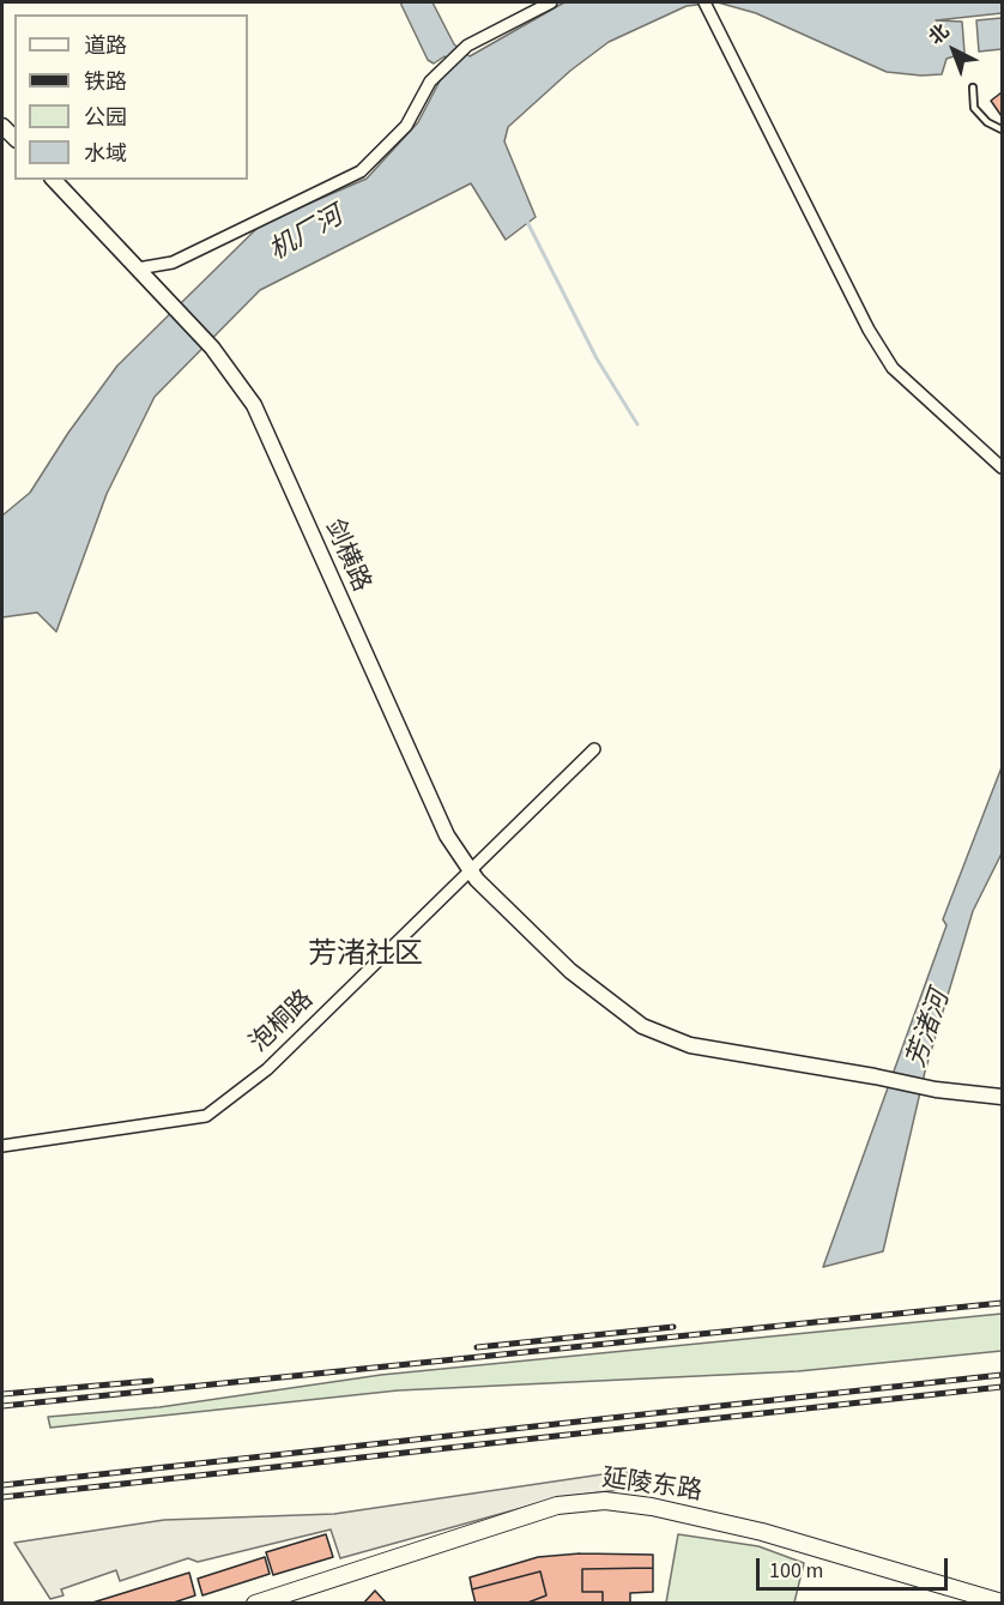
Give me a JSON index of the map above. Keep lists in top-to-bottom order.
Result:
{
  "streets": {
    "main road": ["延陵东路"],
    "street": ["剑横路", "泡桐路"]
  },
  "crossings": [
    ["剑横路", "泡桐路"]
  ],
  "districts": ["芳渚社区"],
  "water": ["机厂河", "芳渚河"],
  "legend": [
    "道路",
    "铁路",
    "公园",
    "水域"
  ],
  "scale_bar": "100 m",
  "north": "top left"
}
